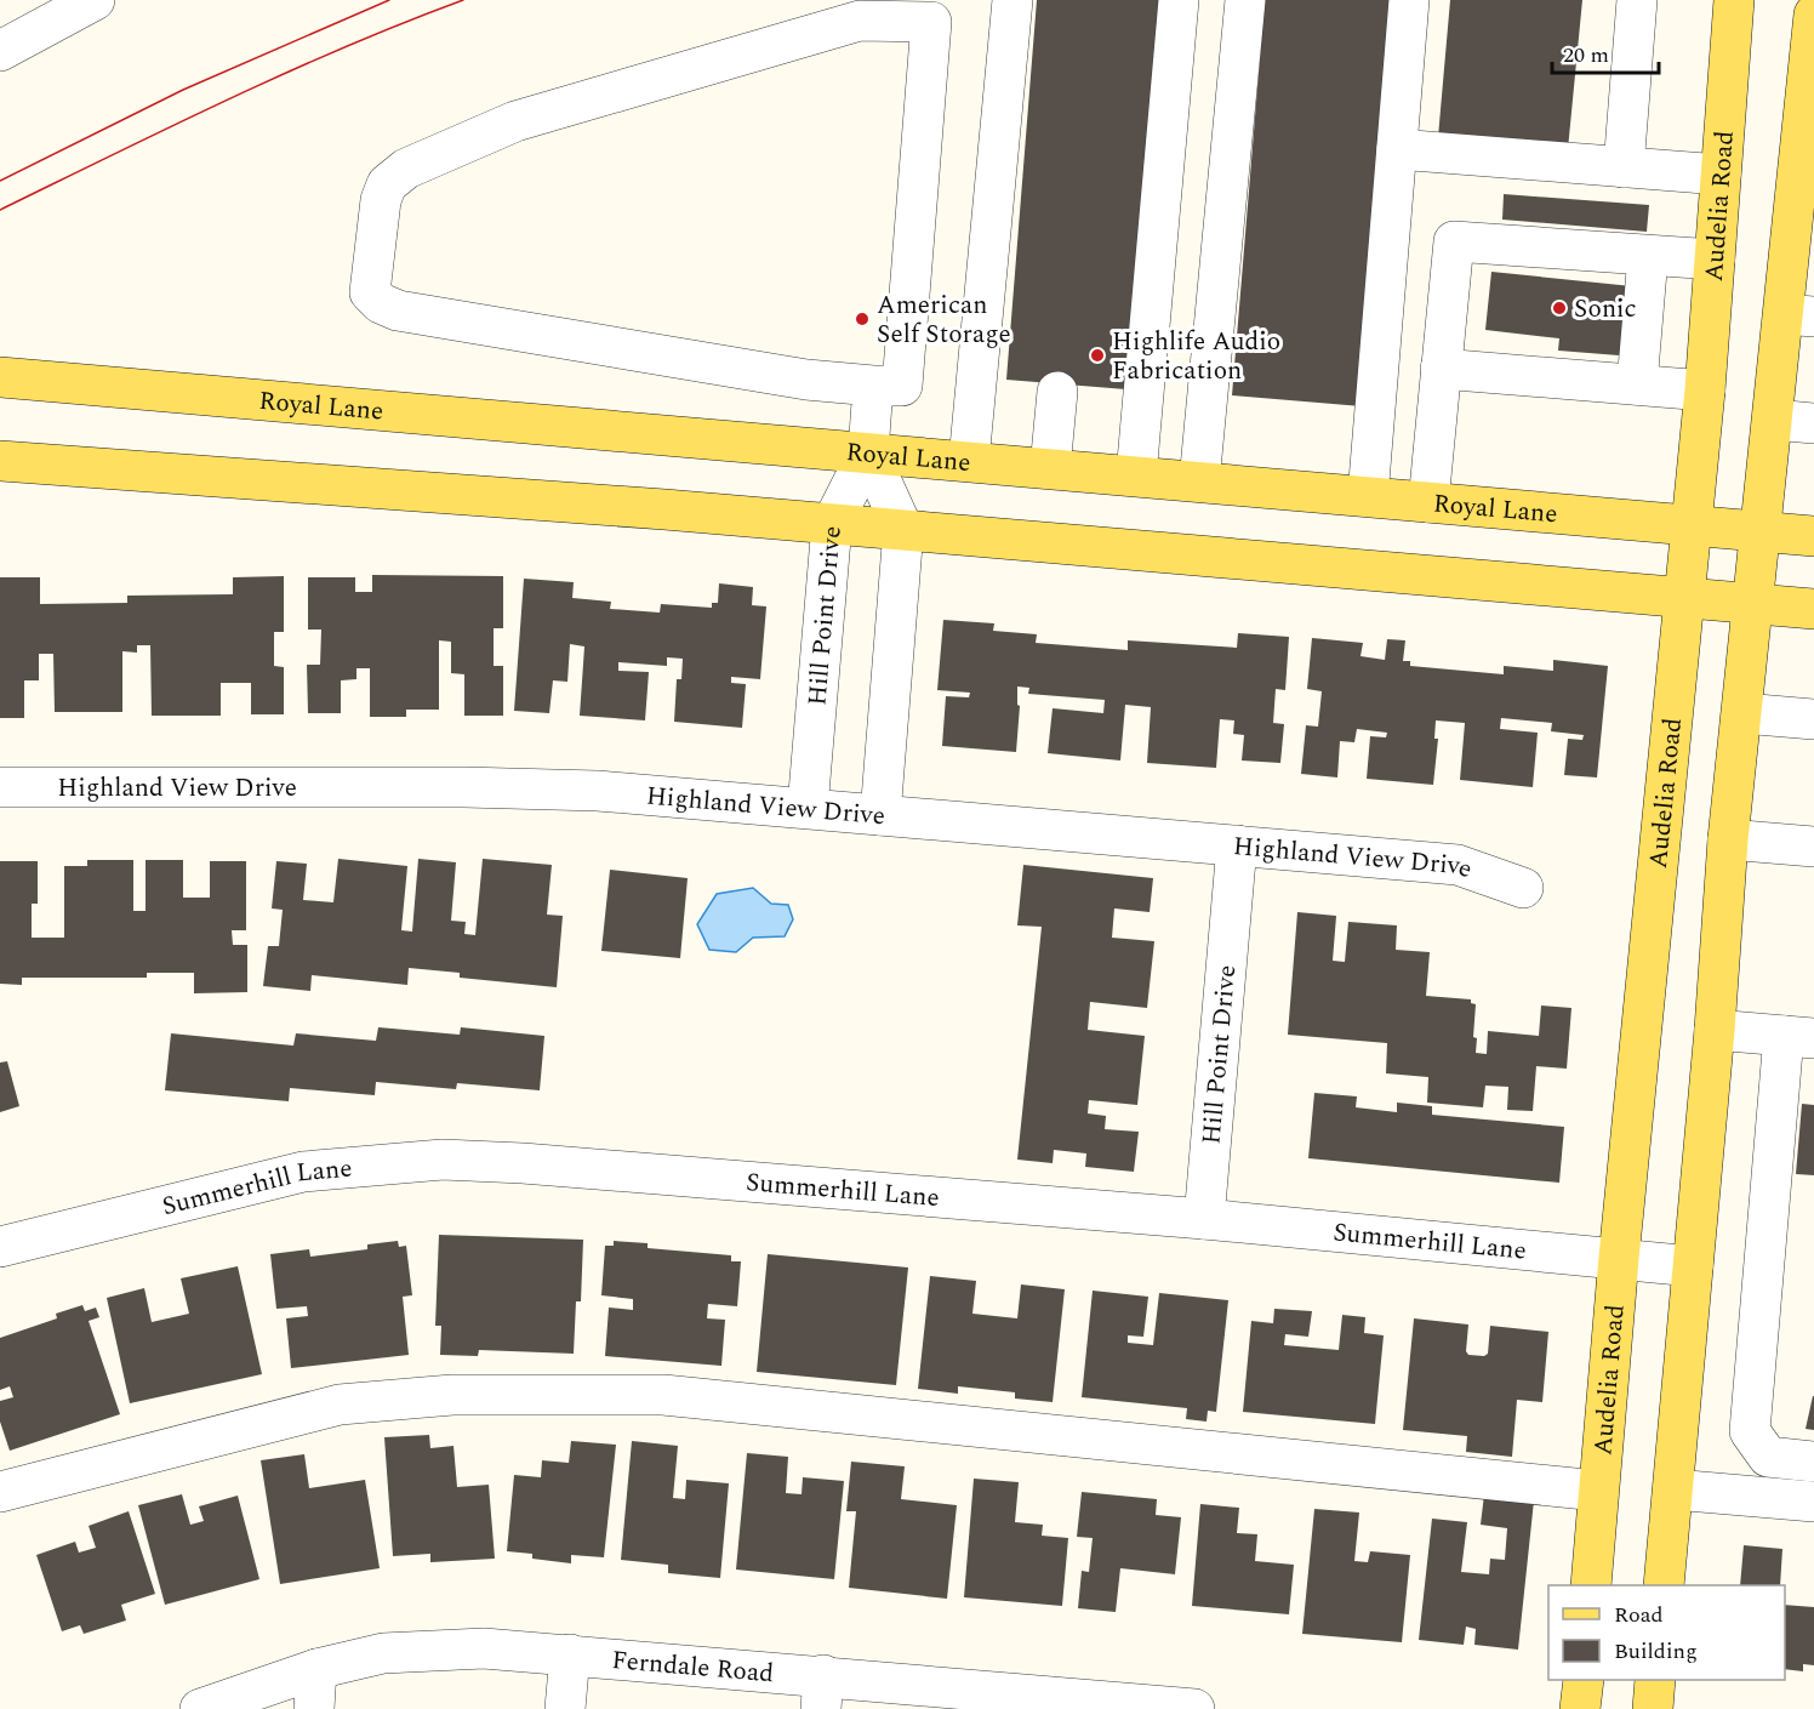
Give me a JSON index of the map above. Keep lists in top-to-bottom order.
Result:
{
  "streets": {
    "main road": ["Audelia Road", "Royal Lane"],
    "street": [
      "Hill Point Drive",
      "Highland View Drive",
      "Summerhill Lane",
      "Ferndale Road"
    ]
  },
  "crossings": [
    ["Audelia Road", "Royal Lane"],
    ["Audelia Road", "Summerhill Lane"],
    ["Royal Lane", "Hill Point Drive"],
    ["Hill Point Drive", "Highland View Drive"],
    ["Hill Point Drive", "Summerhill Lane"]
  ],
  "places": ["Sonic", "American Self Storage", "Highlife Audio Fabrication"],
  "legend": ["Road", "Building"],
  "scale_bar": "20 m"
}
